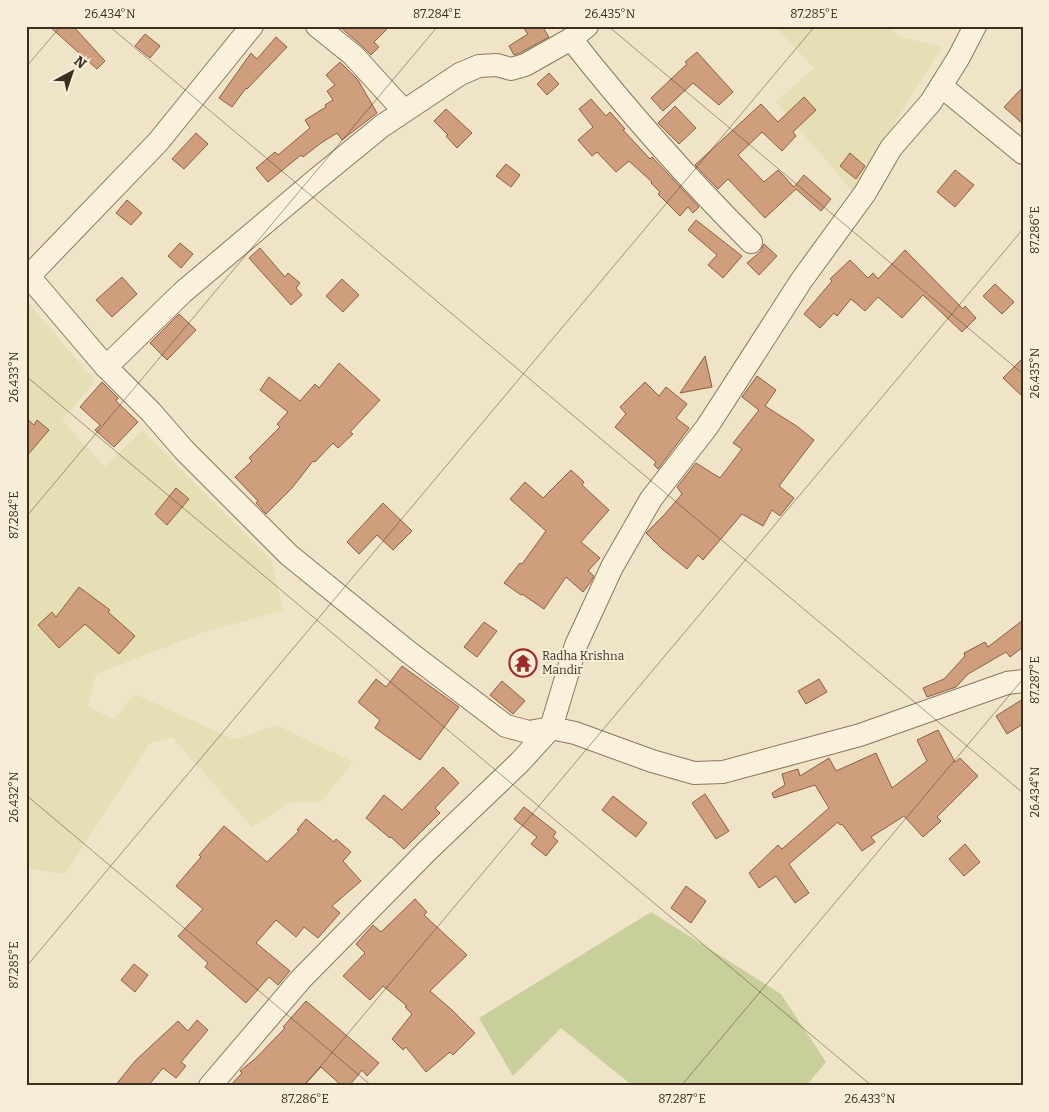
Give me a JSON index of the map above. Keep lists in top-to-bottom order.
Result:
{
  "places": {
    "temple": ["Radha Krishna Mandir"]
  },
  "north": "top right",
  "coordinates": [
    "26.434°N",
    "87.284°E",
    "26.435°N",
    "87.285°E",
    "87.286°E",
    "26.433°N",
    "87.287°E",
    "26.432°N"
  ]
}
